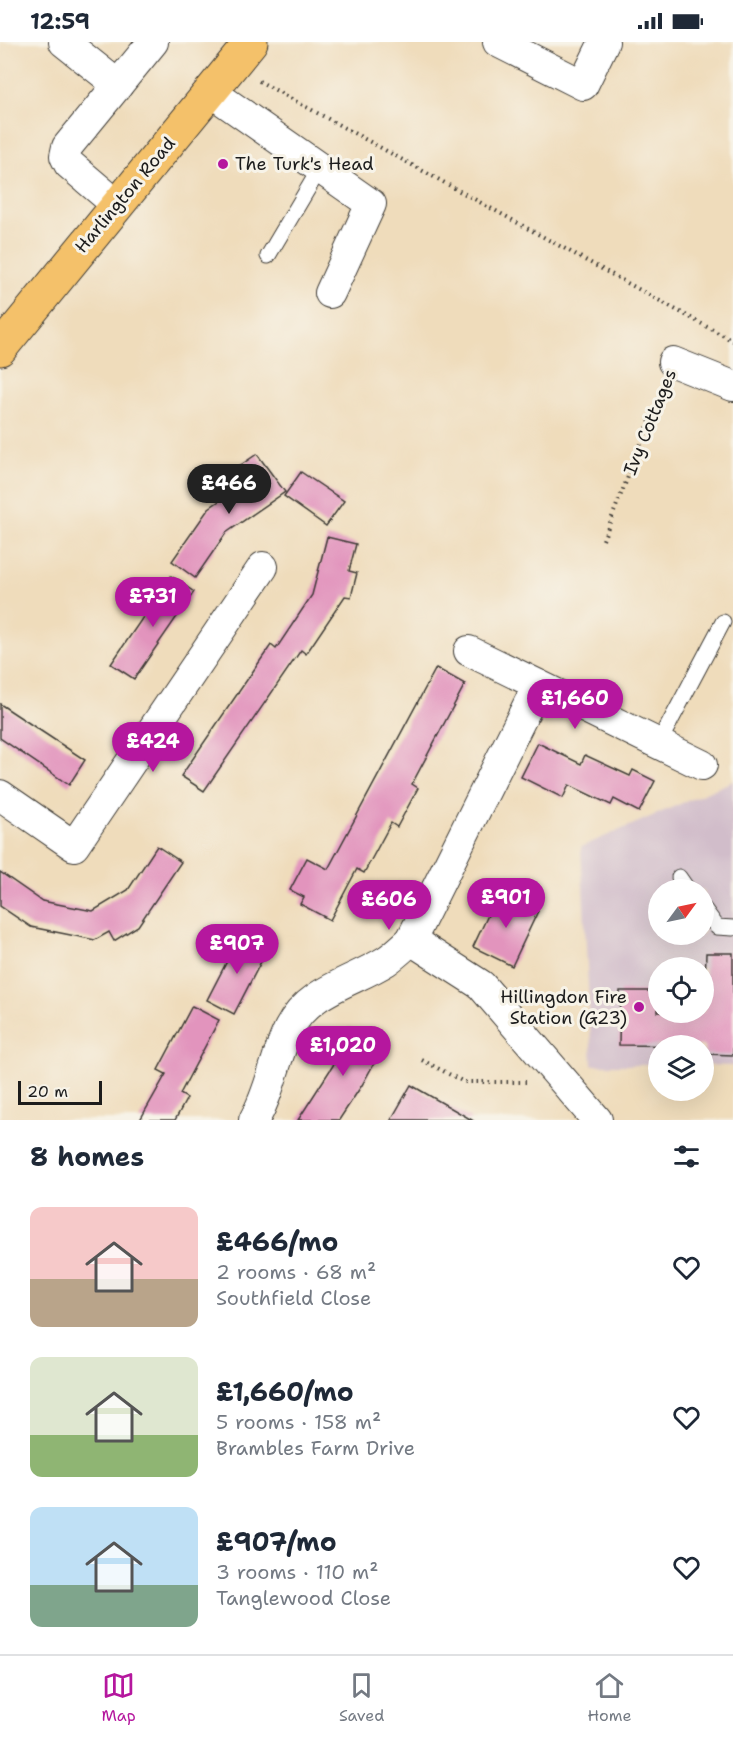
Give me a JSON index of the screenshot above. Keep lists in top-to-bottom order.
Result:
{
  "streets": {
    "main road": ["Harlington Road"],
    "street": ["Ivy Cottages"]
  },
  "places": ["The Turk's Head", "Hillingdon Fire Station (G23)"],
  "scale_bar": "20 m",
  "north": "top right",
  "page": {
    "status": "12:59",
    "price": [
      "£466",
      "£731",
      "£1,660",
      "£424",
      "£901",
      "£606",
      "£907",
      "£1,020"
    ],
    "scale": "20 m",
    "heading": "8 homes",
    "list": [
      {
        "name": "£466/mo",
        "note": "2 rooms · 68 m² · Southfield Close"
      },
      {
        "name": "£1,660/mo",
        "note": "5 rooms · 158 m² · Brambles Farm Drive"
      },
      {
        "name": "£907/mo",
        "note": "3 rooms · 110 m² · Tanglewood Close"
      }
    ],
    "tabs": ["Map", "Saved", "Home"]
  }
}
